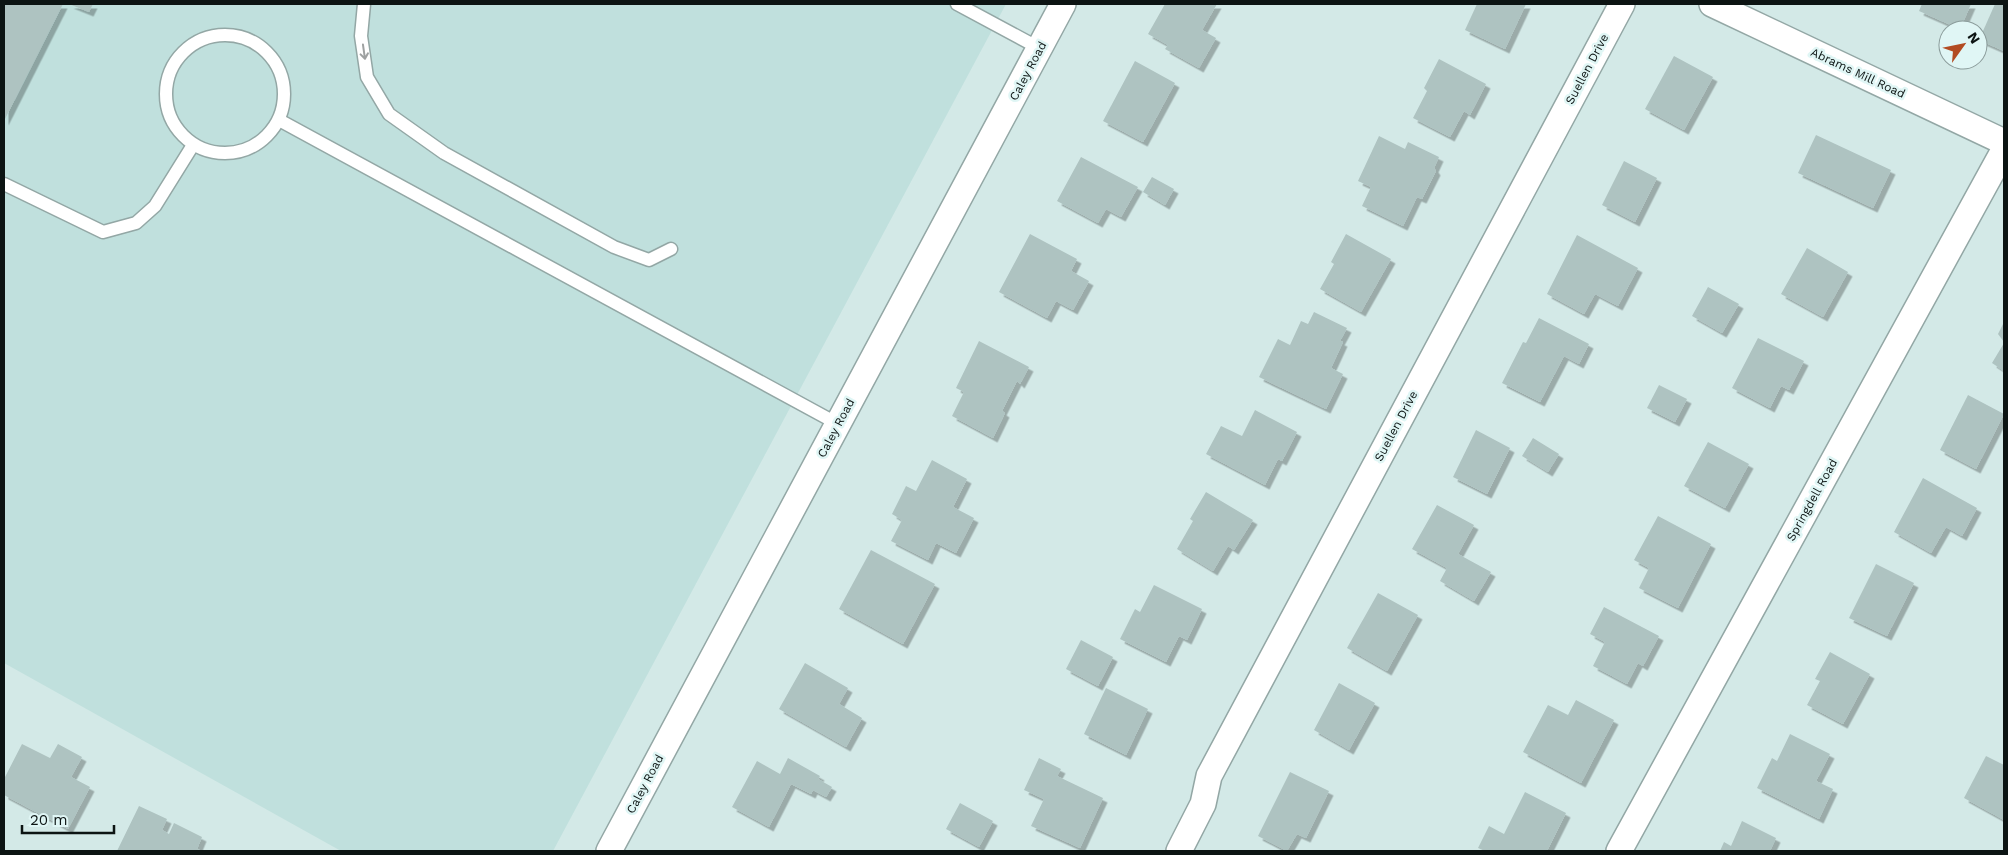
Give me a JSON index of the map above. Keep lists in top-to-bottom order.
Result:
{
  "streets": {
    "street": [
      "Suellen Drive",
      "Caley Road",
      "Abrams Mill Road",
      "Springdell Road"
    ]
  },
  "scale_bar": "20 m",
  "north": "top right"
}
